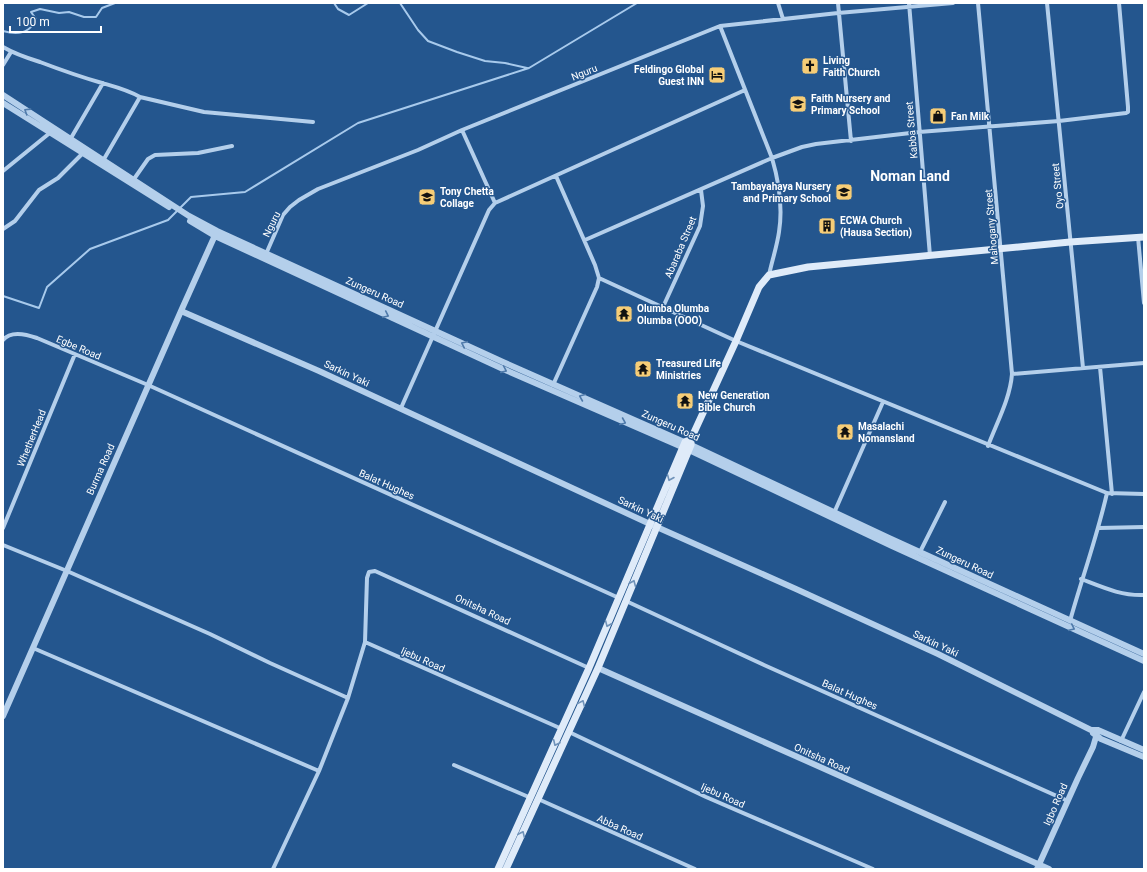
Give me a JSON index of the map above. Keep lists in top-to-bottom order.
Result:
{
  "streets": {
    "street": [
      "Nguru",
      "Kabba Street",
      "Oyo Street",
      "Mahogany Street",
      "Abaraba Street",
      "Zungeru Road",
      "Egbe Road",
      "Sarkin Yaki",
      "WhetherHead",
      "Burma Road",
      "Balat Hughes",
      "Onitsha Road",
      "Ijebu Road",
      "Igbo Road",
      "Abba Road"
    ]
  },
  "crossings": [
    ["Nguru", "Kabba Street"],
    ["Nguru", "Zungeru Road"],
    ["Zungeru Road", "Burma Road"],
    ["Egbe Road", "WhetherHead"],
    ["Egbe Road", "Burma Road"],
    ["Egbe Road", "Balat Hughes"],
    ["Sarkin Yaki", "Burma Road"],
    ["Sarkin Yaki", "Igbo Road"],
    ["Burma Road", "Balat Hughes"],
    ["Balat Hughes", "Igbo Road"],
    ["Onitsha Road", "Ijebu Road"],
    ["Onitsha Road", "Igbo Road"]
  ],
  "districts": ["Noman Land"],
  "places": {
    "church": ["Living Faith Church"],
    "hotel": ["Feldingo Global Guest INN"],
    "school or university": ["Faith Nursery and Primary School", "Tambayahaya Nursery and Primary School", "Tony Chetta Collage"],
    "shop": ["Fan Milk"],
    "building": ["ECWA Church (Hausa Section)"],
    "temple": [
      "Olumba Olumba Olumba (OOO)",
      "Treasured Life Ministries",
      "New Generation Bible Church",
      "Masalachi Nomansland"
    ]
  },
  "scale_bar": "100 m"
}
